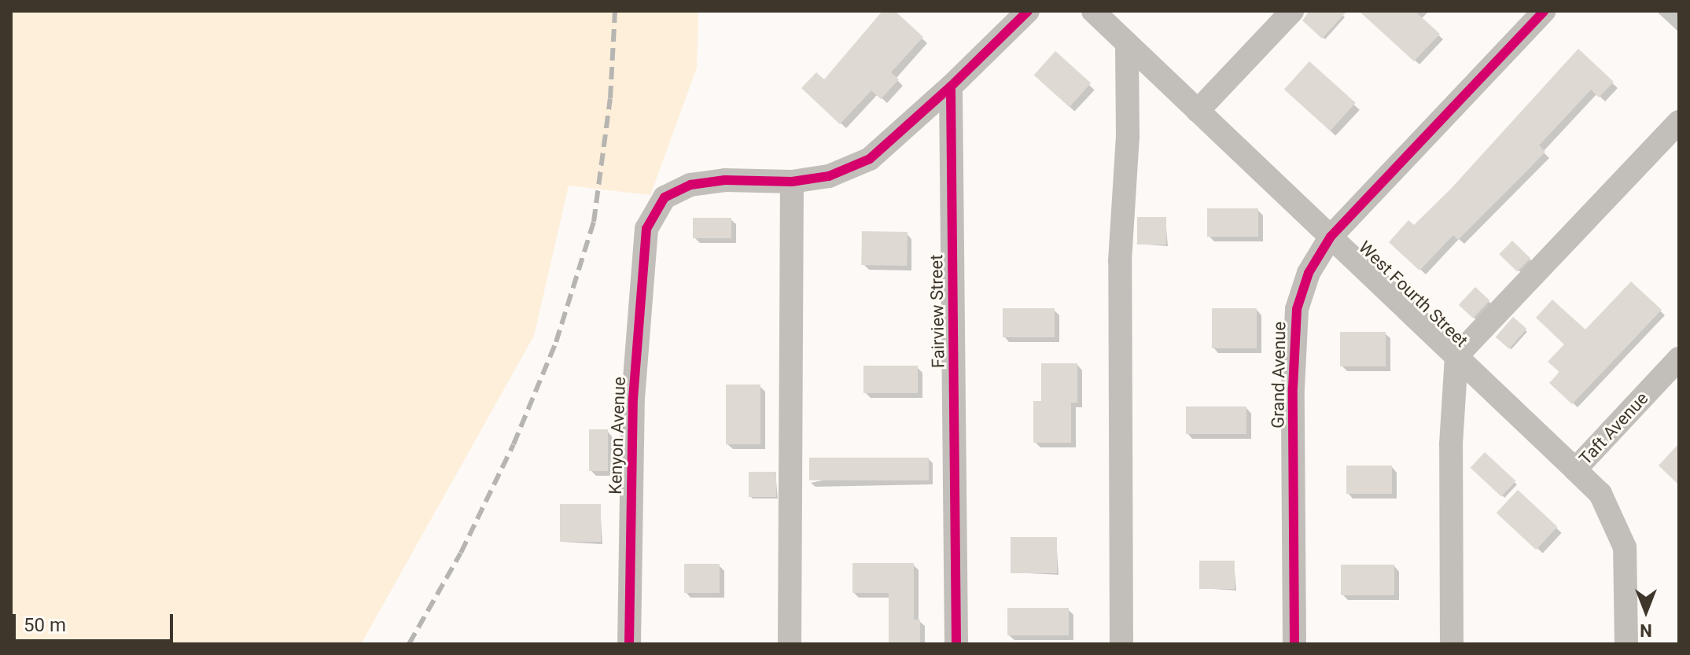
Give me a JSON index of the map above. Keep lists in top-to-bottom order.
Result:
{
  "streets": {
    "street": [
      "West Fourth Street",
      "Fairview Street",
      "Grand Avenue",
      "Taft Avenue",
      "Kenyon Avenue"
    ]
  },
  "crossings": [
    ["West Fourth Street", "Grand Avenue"],
    ["West Fourth Street", "Taft Avenue"]
  ],
  "scale_bar": "50 m",
  "north": "bottom"
}
